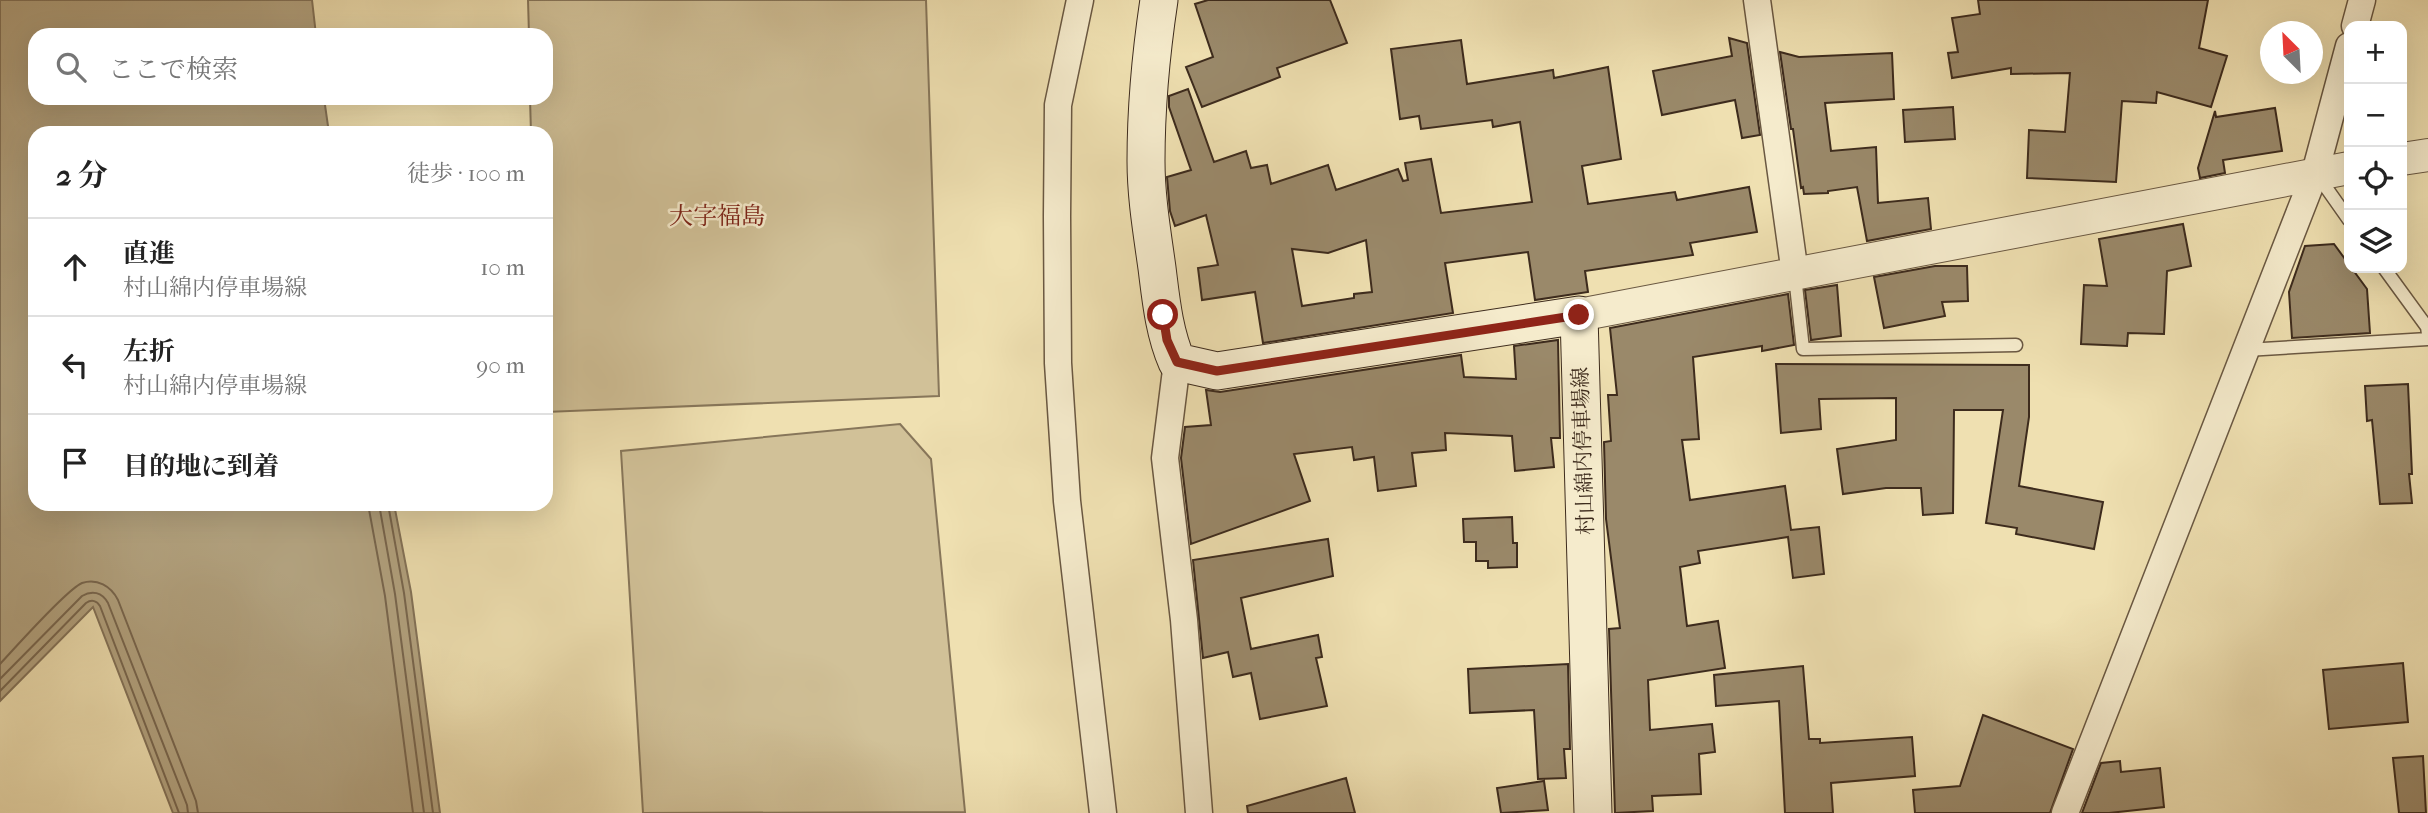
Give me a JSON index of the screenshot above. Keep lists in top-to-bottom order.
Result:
{
  "streets": {
    "main road": ["村山綿内停車場線"]
  },
  "districts": ["大字福島"],
  "north": "top left",
  "page": {
    "map_buttons": ["+", "−"],
    "search": "ここで検索",
    "heading": ["2 分", "徒歩 · 100 m"],
    "list": [
      ["直進", "村山綿内停車場線", "10 m"],
      ["左折", "村山綿内停車場線", "90 m"],
      "目的地に到着"
    ]
  }
}
